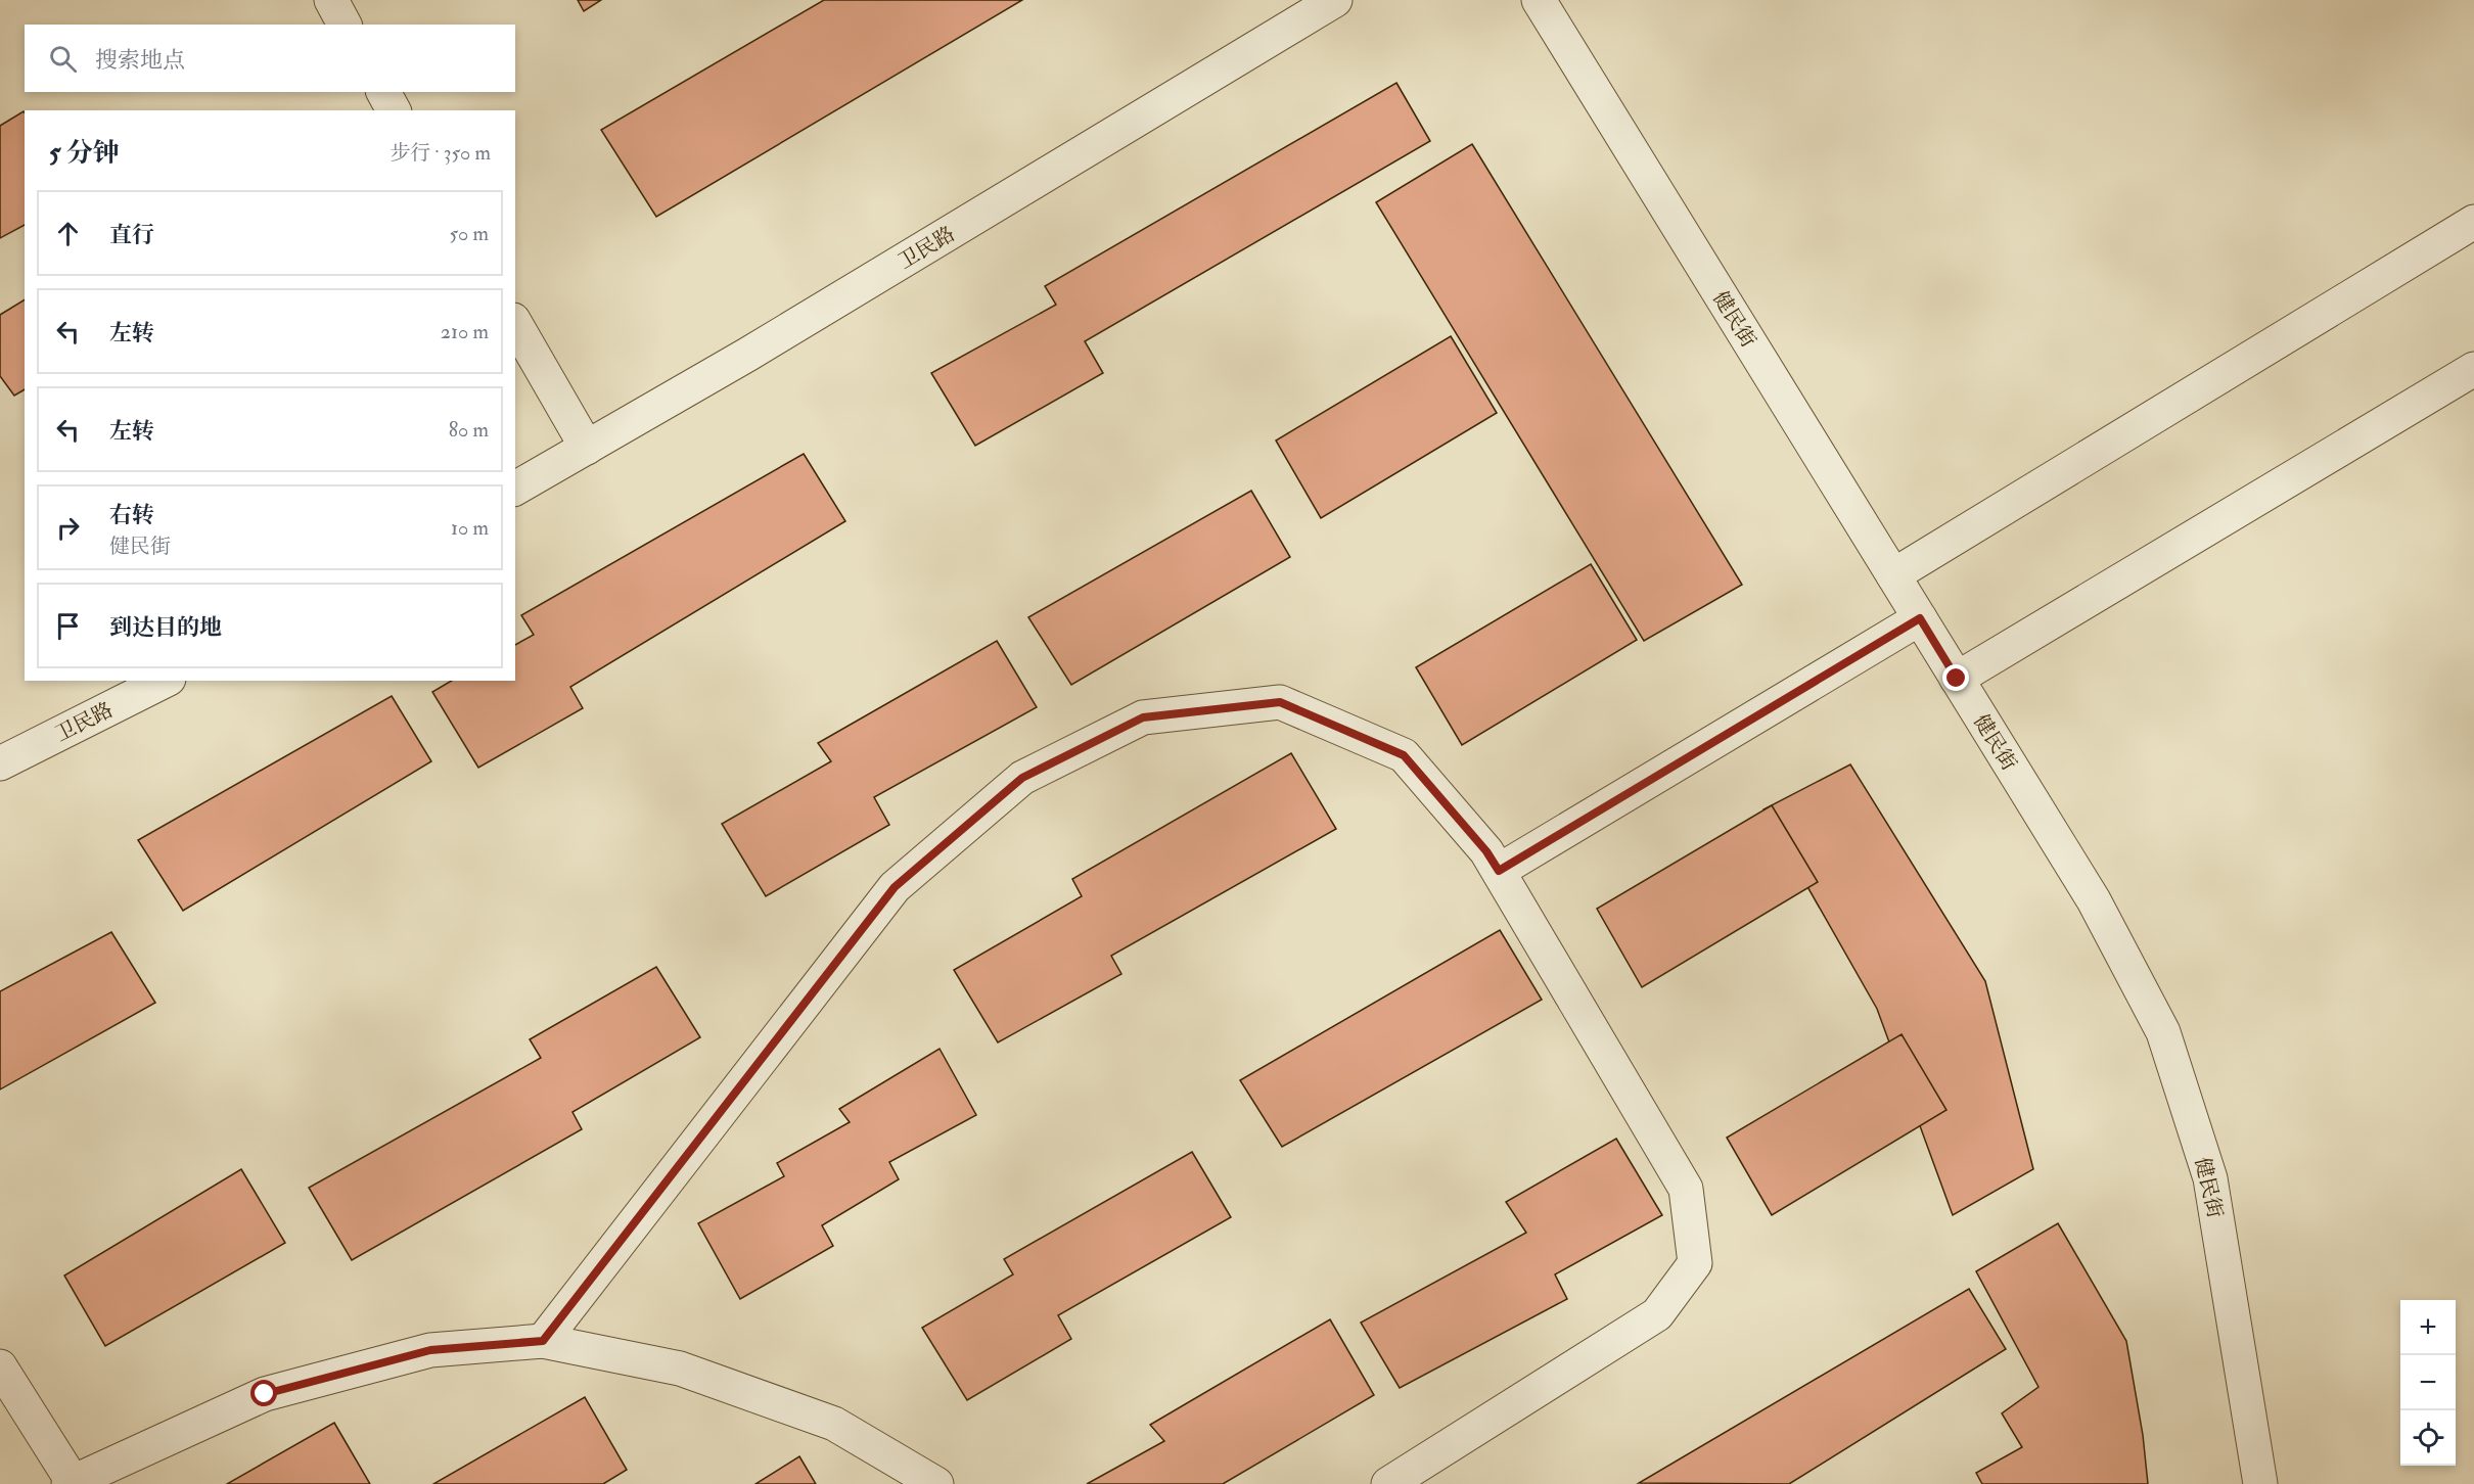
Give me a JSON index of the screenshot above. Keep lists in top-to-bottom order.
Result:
{
  "streets": {
    "street": ["卫民路", "健民街"]
  },
  "page": {
    "search": "搜索地点",
    "heading": ["5 分钟", "步行 · 350 m"],
    "list": [
      ["直行", "50 m"],
      ["左转", "210 m"],
      ["左转", "80 m"],
      ["右转", "健民街", "10 m"],
      "到达目的地"
    ],
    "map_buttons": ["+", "−"]
  }
}
